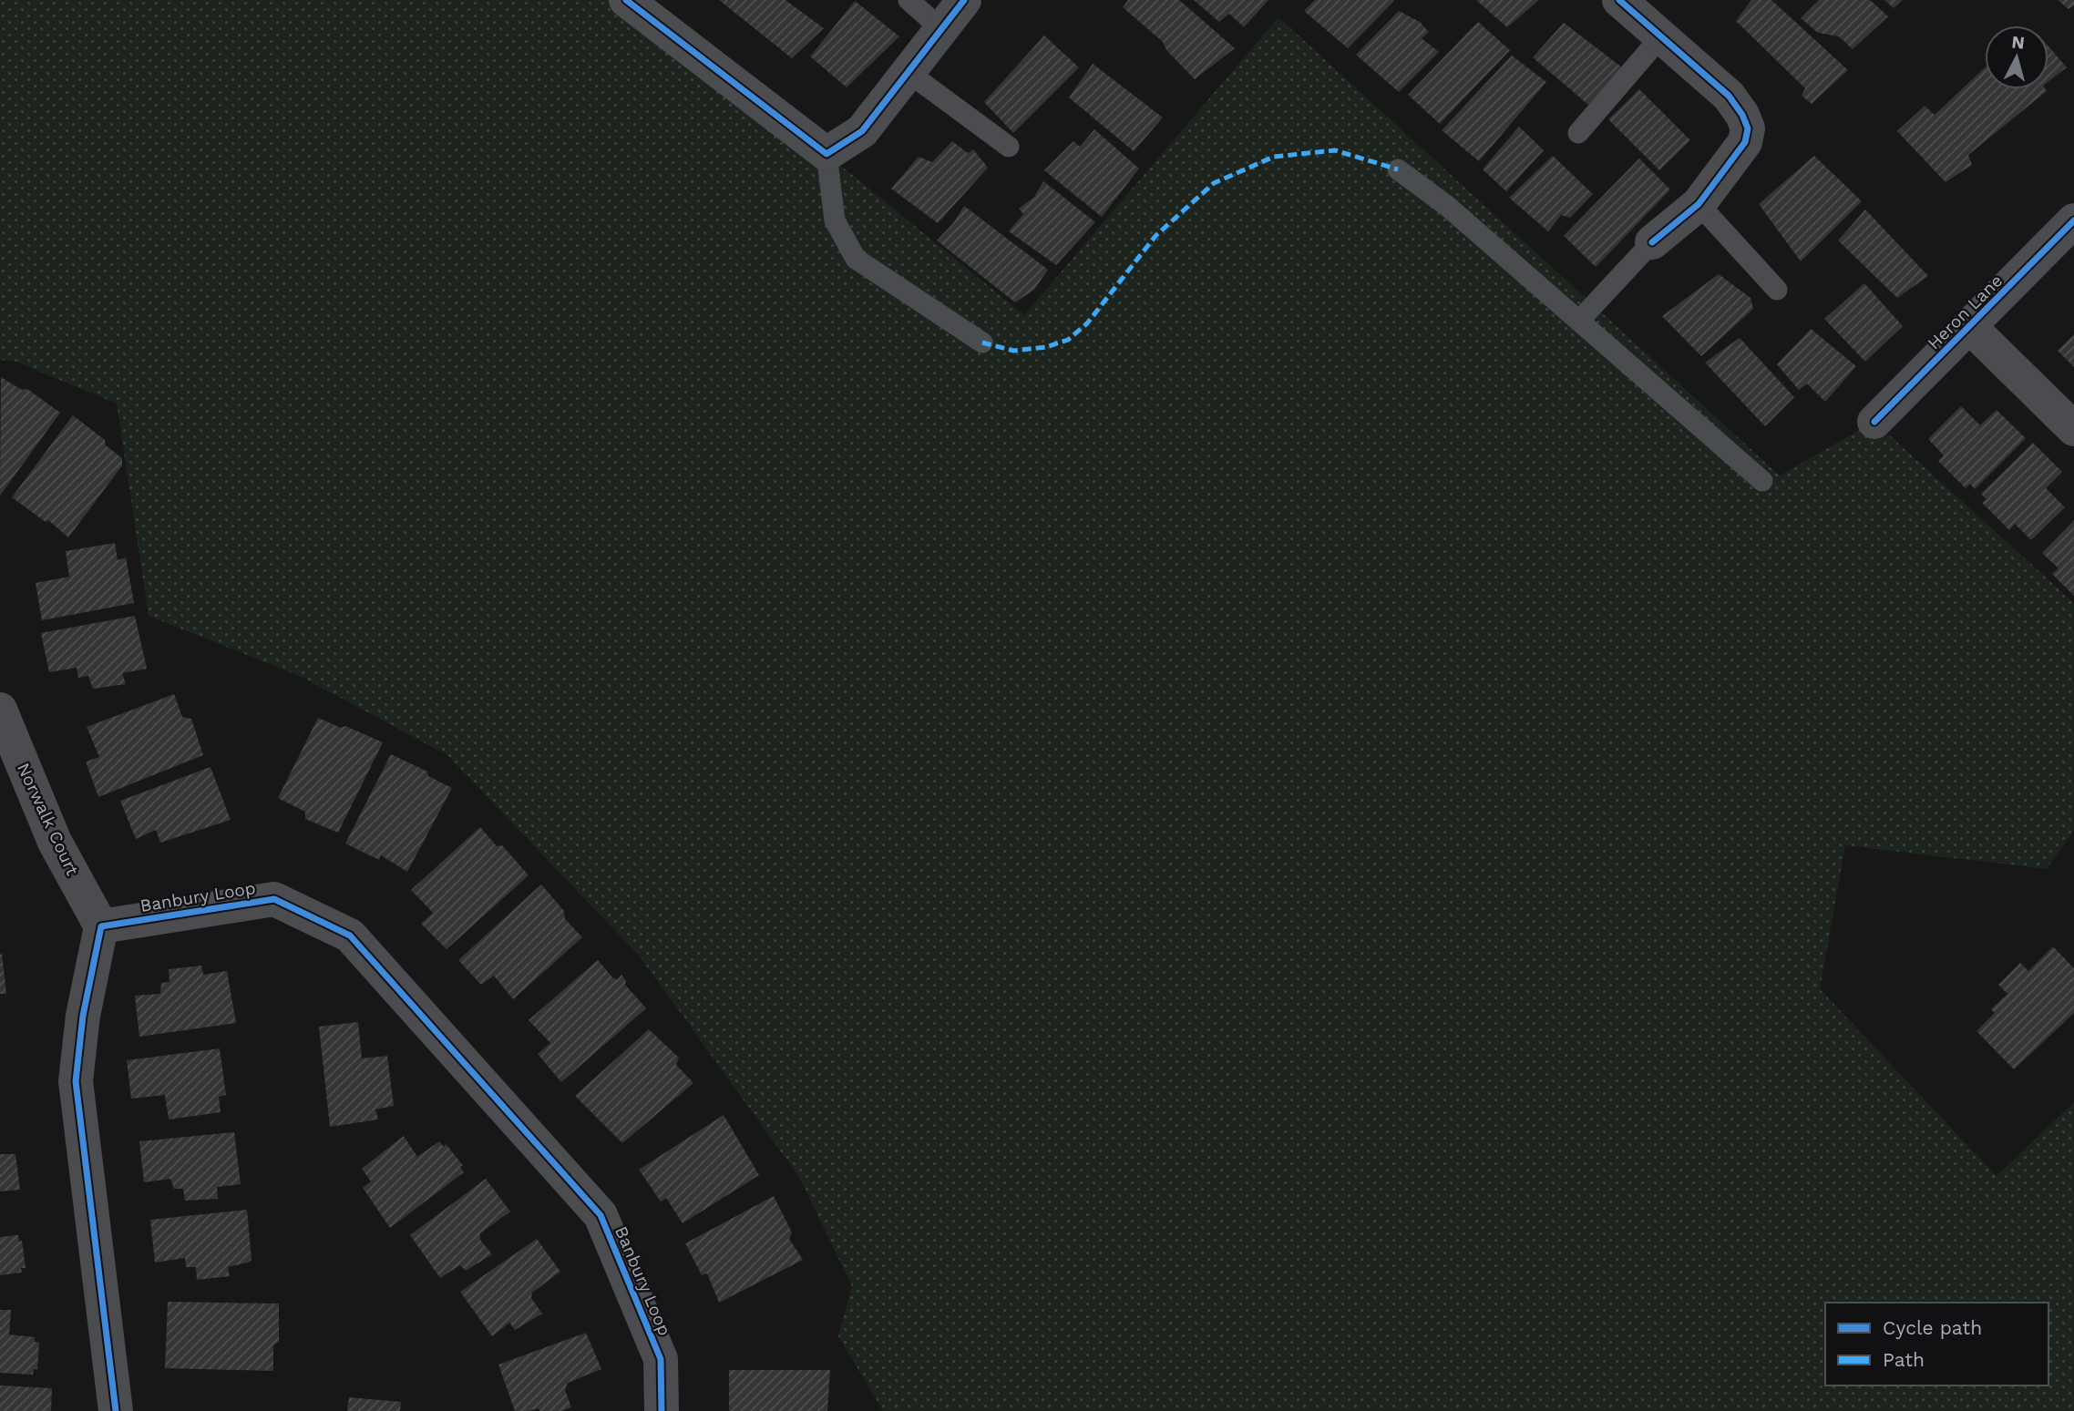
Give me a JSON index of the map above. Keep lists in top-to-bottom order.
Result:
{
  "streets": {
    "street": ["Heron Lane", "Norwalk Court", "Banbury Loop"]
  },
  "crossings": [
    ["Norwalk Court", "Banbury Loop"]
  ],
  "legend": ["Cycle path", "Path"],
  "north": "top"
}
